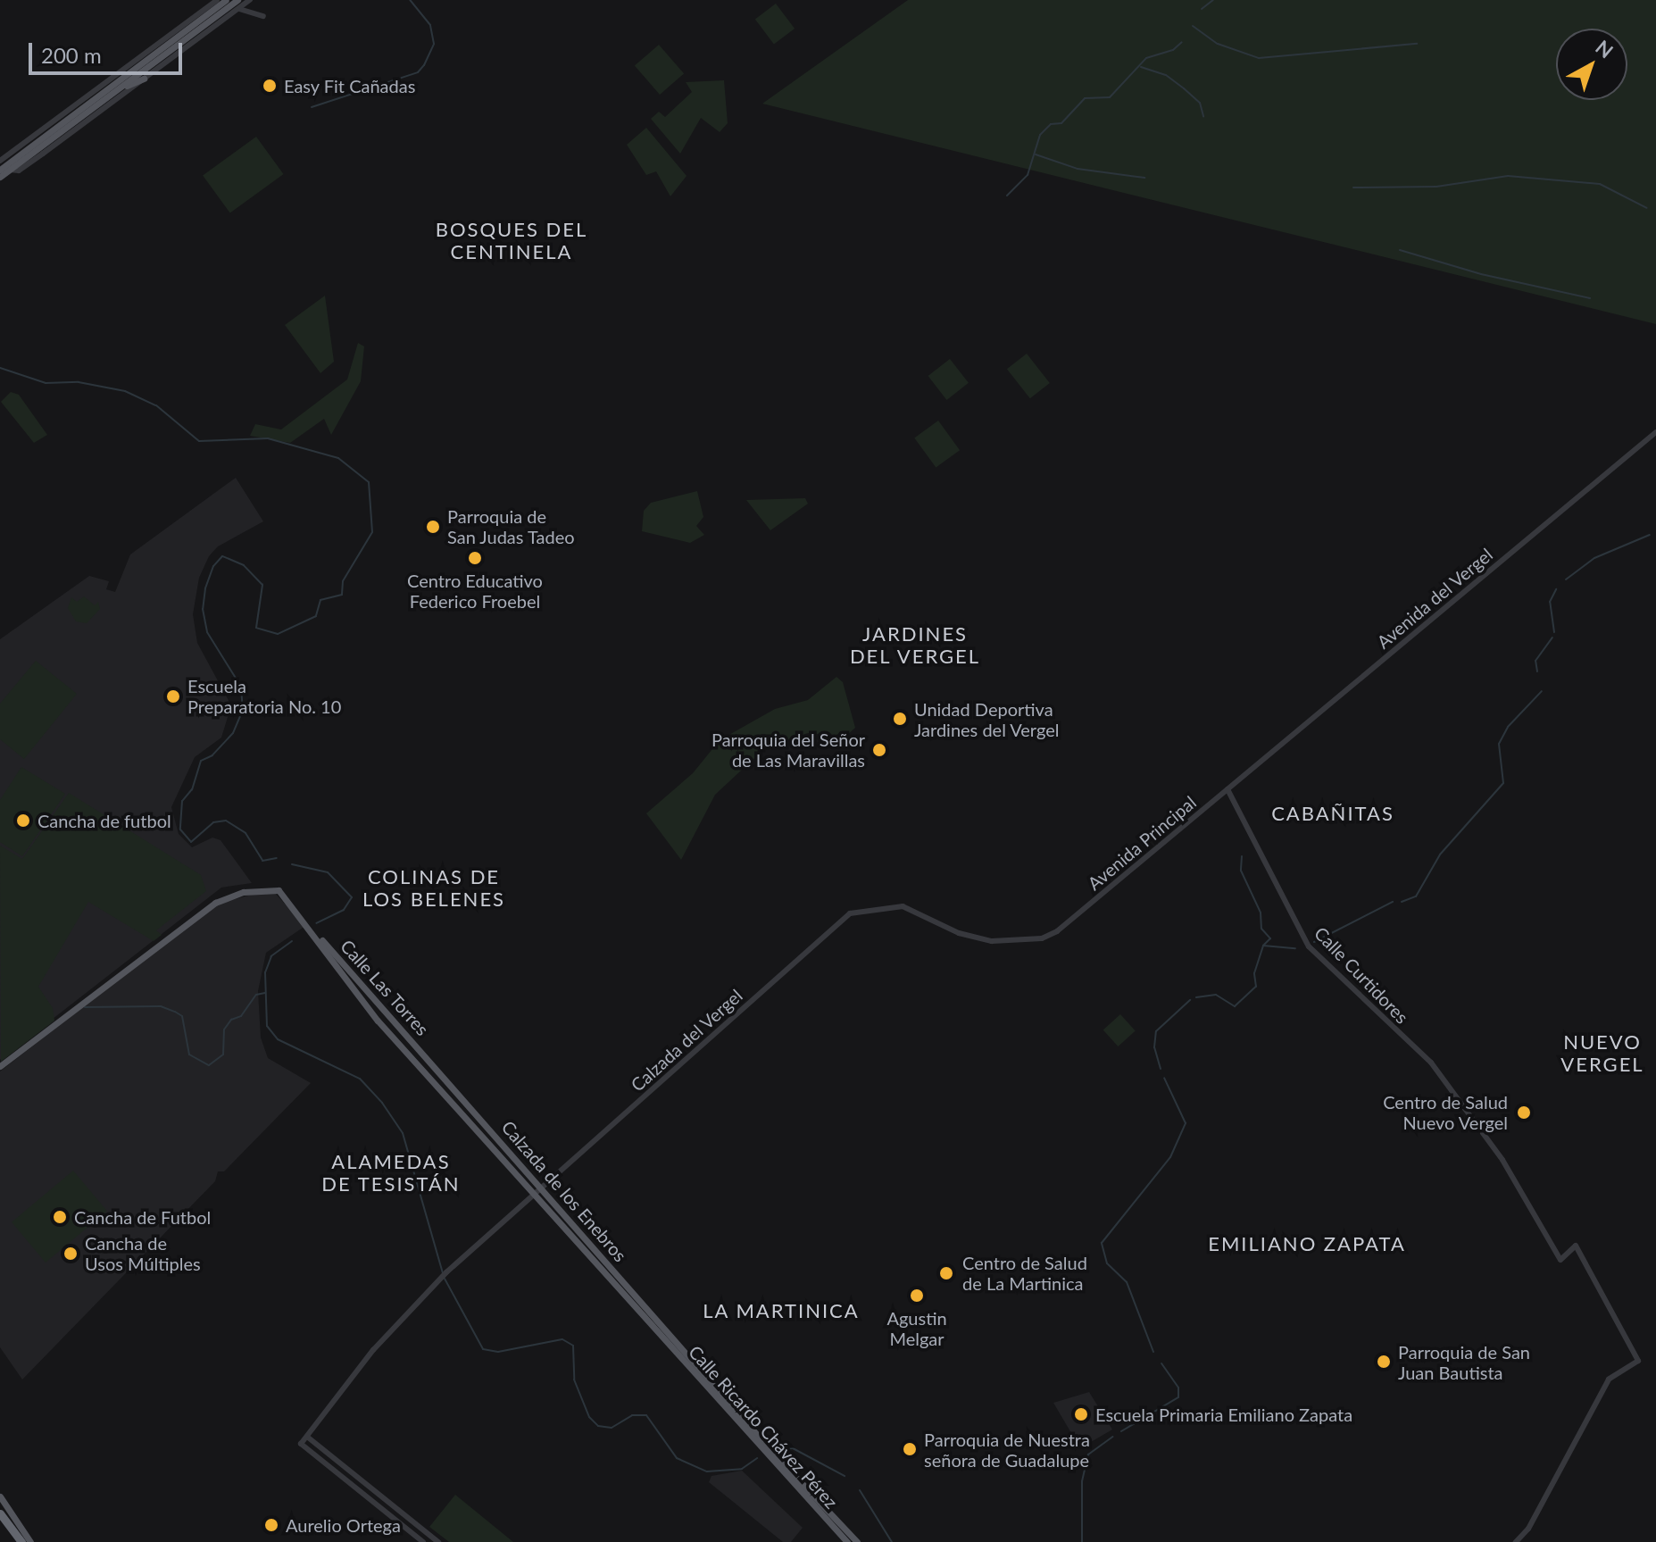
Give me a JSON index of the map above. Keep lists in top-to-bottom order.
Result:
{
  "streets": {
    "main road": ["Calle Las Torres", "Calzada de los Enebros", "Calle Ricardo Chávez Pérez"],
    "street": [
      "Avenida del Vergel",
      "Avenida Principal",
      "Calle Curtidores",
      "Calzada del Vergel"
    ]
  },
  "crossings": [
    ["Avenida del Vergel", "Avenida Principal"],
    ["Avenida Principal", "Calle Curtidores"],
    ["Avenida Principal", "Calzada del Vergel"],
    ["Calle Las Torres", "Calzada de los Enebros"],
    ["Calzada del Vergel", "Calzada de los Enebros"],
    ["Calzada de los Enebros", "Calle Ricardo Chávez Pérez"]
  ],
  "districts": [
    "BOSQUES DEL CENTINELA",
    "JARDINES DEL VERGEL",
    "CABAÑITAS",
    "COLINAS DE LOS BELENES",
    "NUEVO VERGEL",
    "ALAMEDAS DE TESISTÁN",
    "EMILIANO ZAPATA",
    "LA MARTINICA"
  ],
  "places": [
    "Easy Fit Cañadas",
    "Parroquia de San Judas Tadeo",
    "Centro Educativo Federico Froebel",
    "Escuela Preparatoria No. 10",
    "Unidad Deportiva Jardines del Vergel",
    "Parroquia del Señor de Las Maravillas",
    "Cancha de futbol",
    "Centro de Salud Nuevo Vergel",
    "Cancha de Futbol",
    "Cancha de Usos Múltiples",
    "Centro de Salud de La Martinica",
    "Agustin Melgar",
    "Parroquia de San Juan Bautista",
    "Escuela Primaria Emiliano Zapata",
    "Parroquia de Nuestra señora de Guadalupe",
    "Aurelio Ortega"
  ],
  "scale_bar": "200 m",
  "north": "top right"
}
